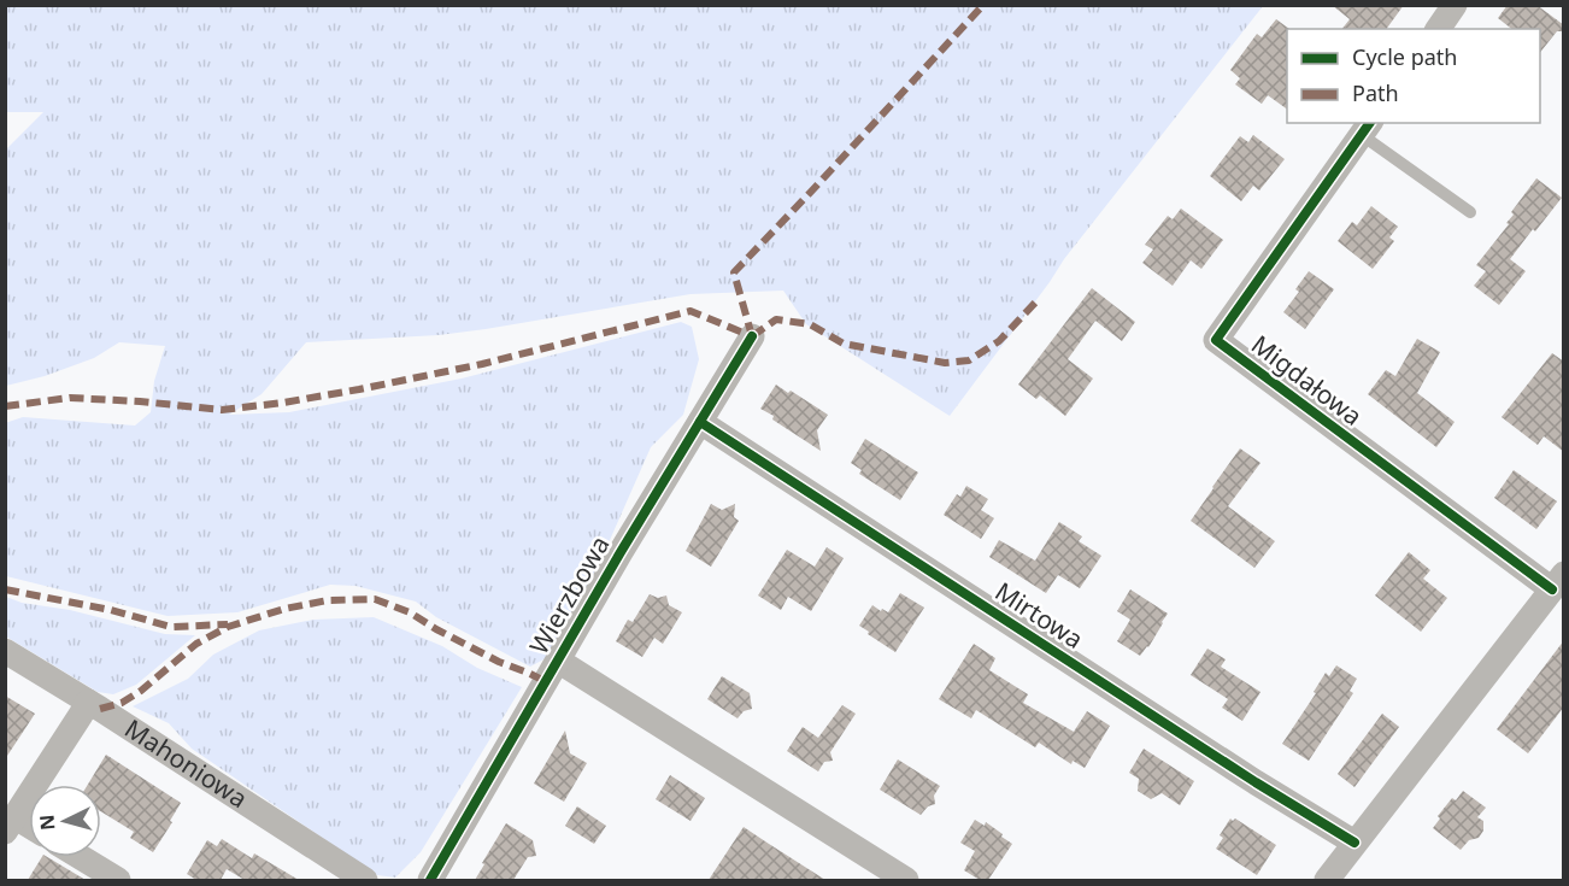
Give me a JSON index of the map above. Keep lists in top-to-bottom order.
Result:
{
  "streets": {
    "street": [
      "Migdałowa",
      "Wierzbowa",
      "Mirtowa",
      "Mahoniowa"
    ]
  },
  "crossings": [
    ["Wierzbowa", "Mirtowa"]
  ],
  "legend": ["Cycle path", "Path"],
  "north": "left"
}
